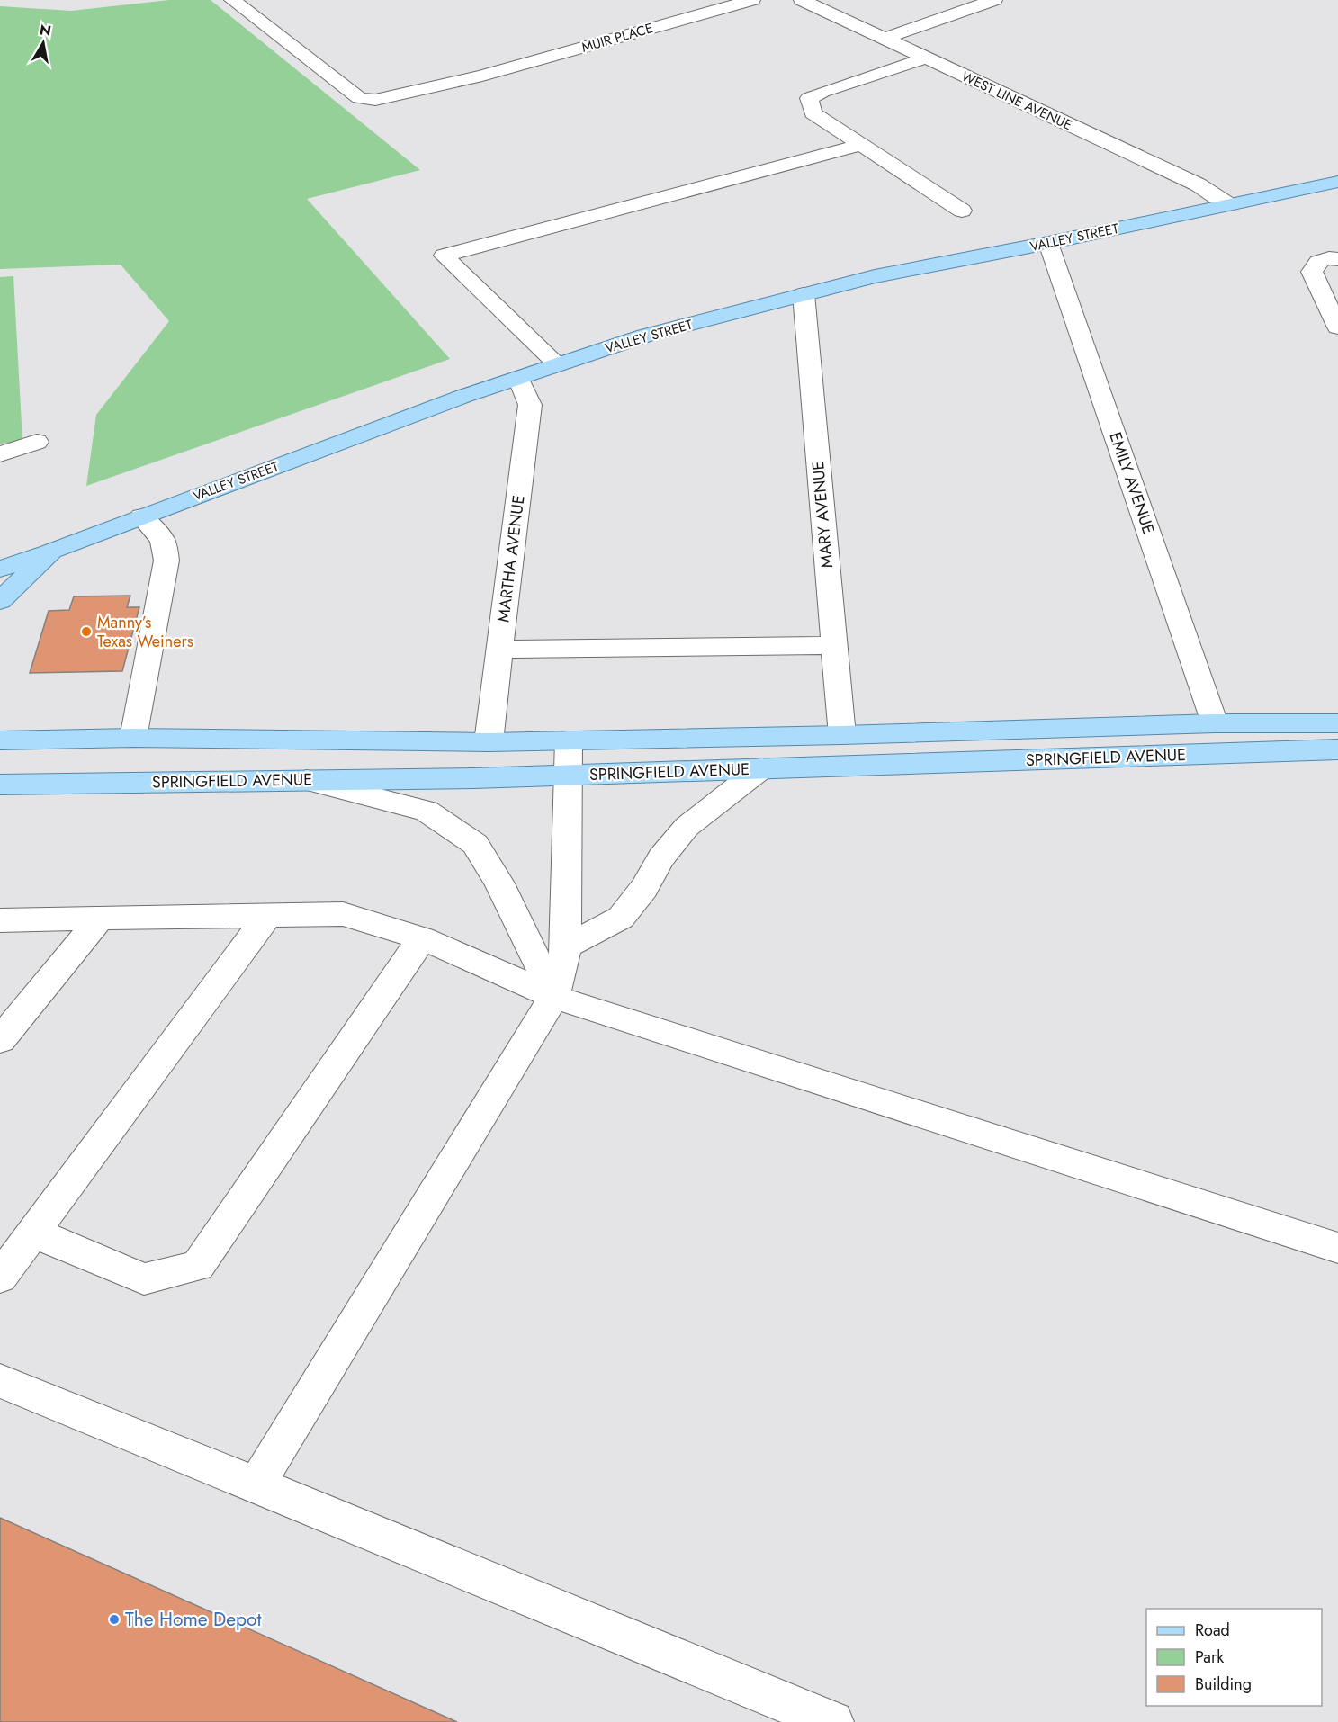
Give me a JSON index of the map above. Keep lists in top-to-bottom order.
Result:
{
  "streets": {
    "main road": ["VALLEY STREET", "SPRINGFIELD AVENUE"],
    "street": [
      "MUIR PLACE",
      "WEST LINE AVENUE",
      "EMILY AVENUE",
      "MARY AVENUE",
      "MARTHA AVENUE"
    ]
  },
  "crossings": [
    ["WEST LINE AVENUE", "VALLEY STREET"],
    ["VALLEY STREET", "EMILY AVENUE"],
    ["VALLEY STREET", "MARY AVENUE"],
    ["VALLEY STREET", "MARTHA AVENUE"],
    ["EMILY AVENUE", "SPRINGFIELD AVENUE"],
    ["MARY AVENUE", "SPRINGFIELD AVENUE"],
    ["MARTHA AVENUE", "SPRINGFIELD AVENUE"]
  ],
  "places": ["Manny’s Texas Weiners", "The Home Depot"],
  "legend": ["Road", "Park", "Building"],
  "north": "top"
}
